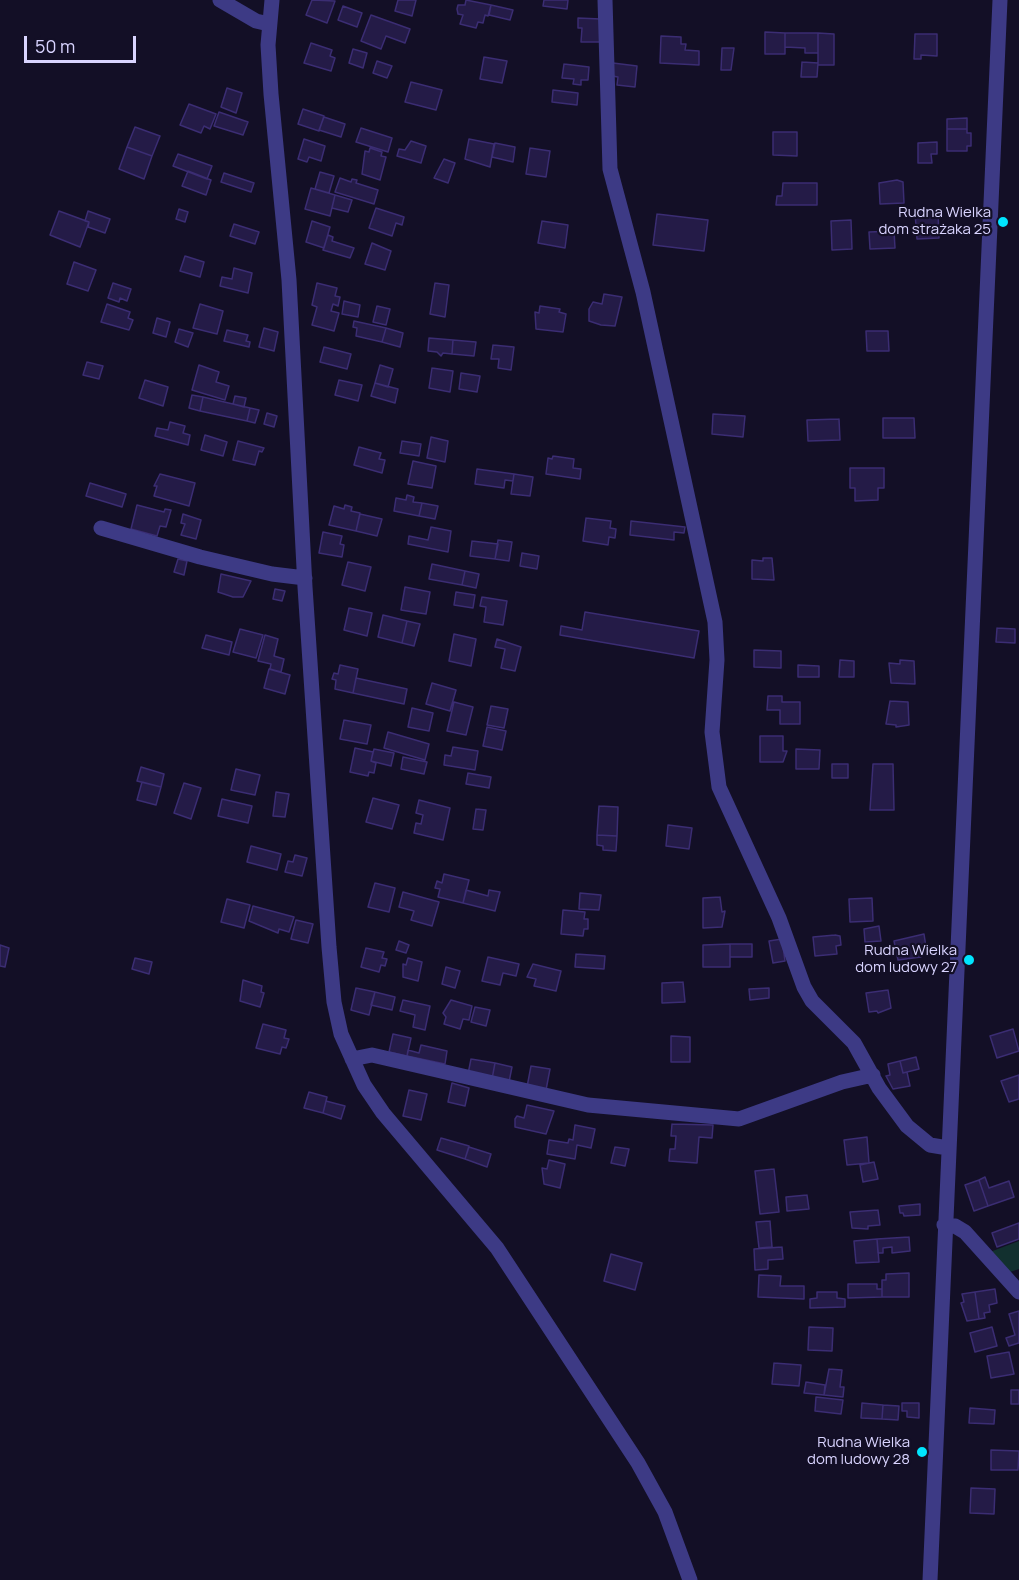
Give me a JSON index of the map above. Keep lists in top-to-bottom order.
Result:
{
  "places": ["Rudna Wielka dom strażaka 25", "Rudna Wielka dom ludowy 27", "Rudna Wielka dom ludowy 28"],
  "scale_bar": "50 m"
}
